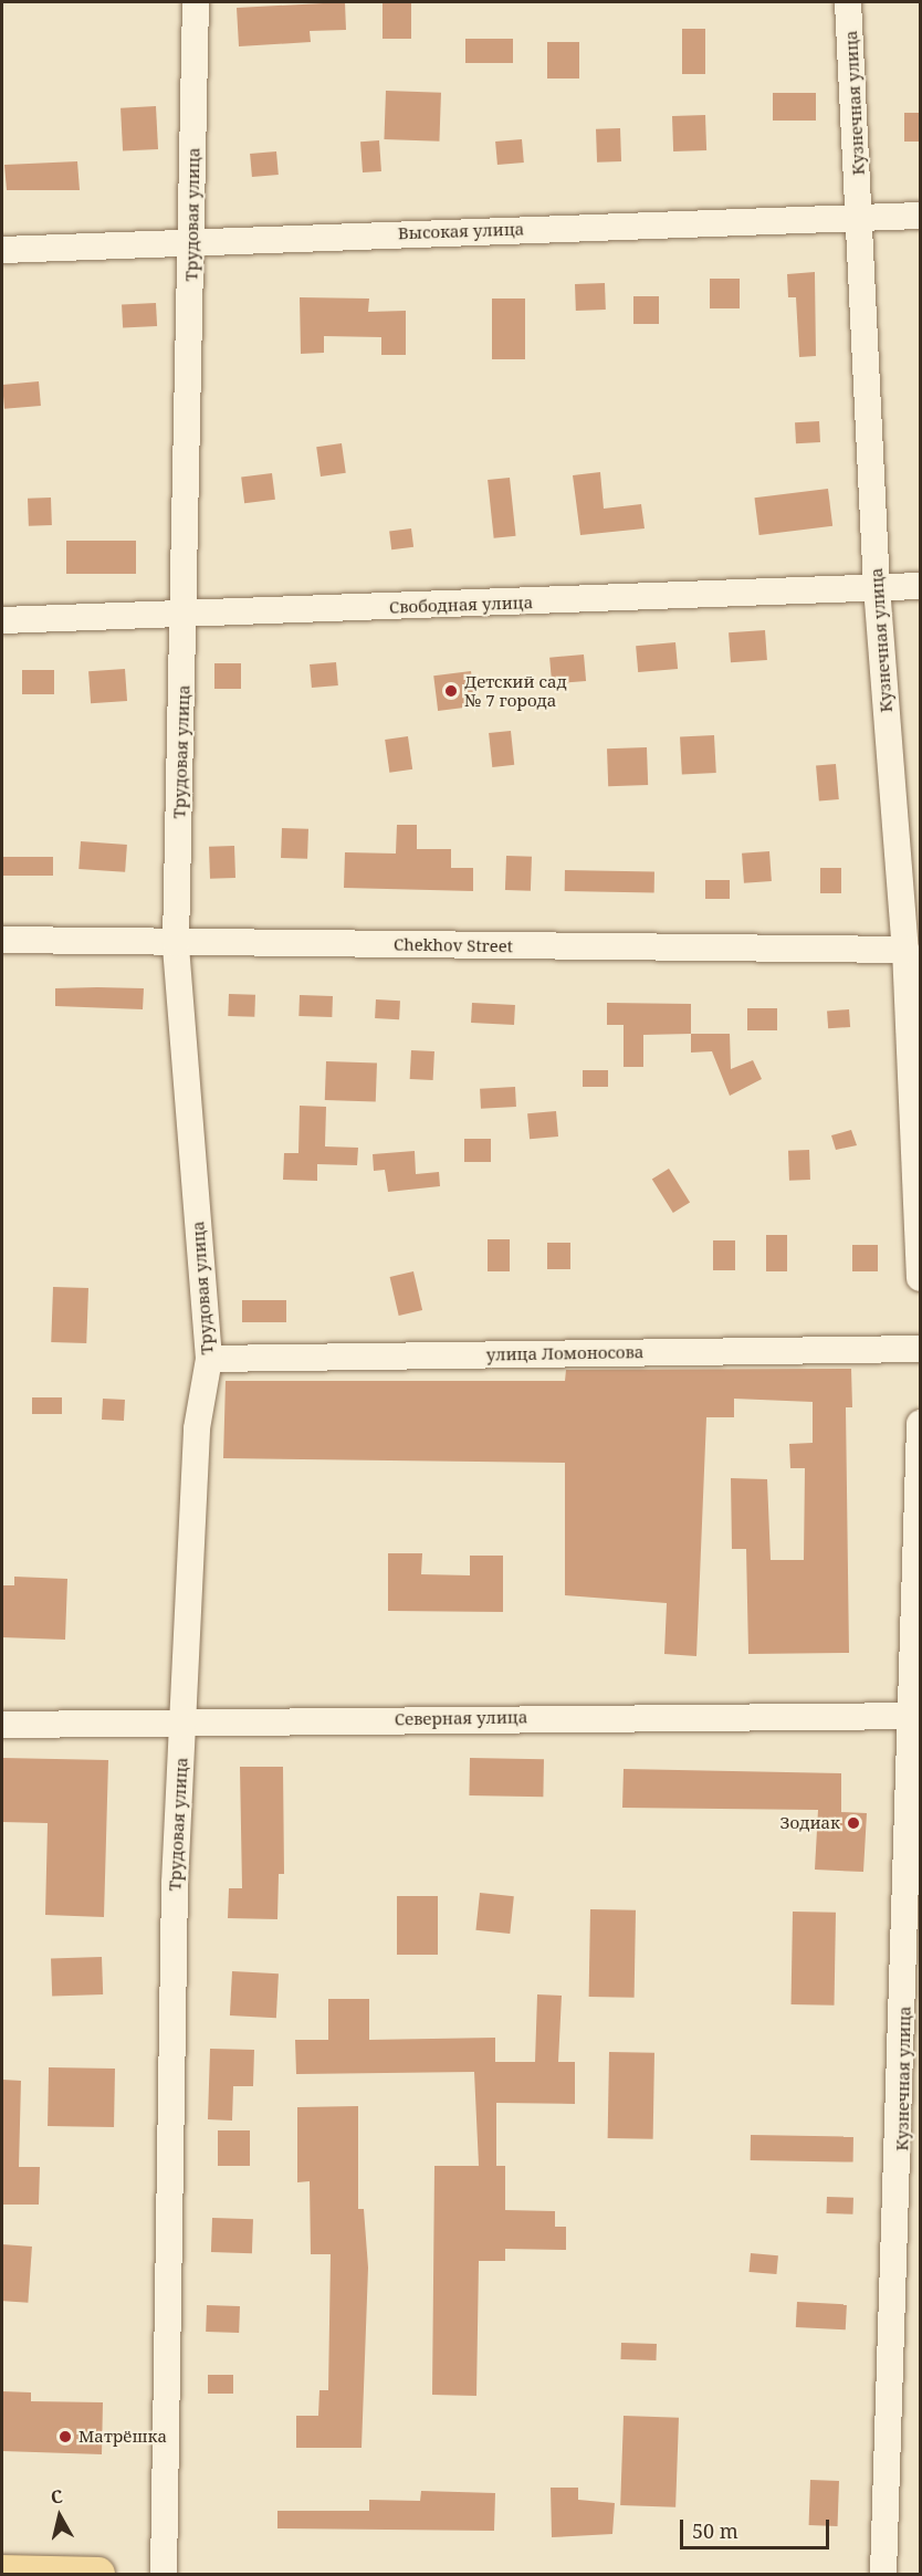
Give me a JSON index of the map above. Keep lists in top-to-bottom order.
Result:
{
  "streets": {
    "street": [
      "Кузнечная улица",
      "Трудовая улица",
      "Высокая улица",
      "Свободная улица",
      "Chekhov Street",
      "улица Ломоносова",
      "Северная улица"
    ]
  },
  "crossings": [
    ["Кузнечная улица", "Высокая улица"],
    ["Кузнечная улица", "Свободная улица"],
    ["Кузнечная улица", "Chekhov Street"],
    ["Кузнечная улица", "Северная улица"],
    ["Трудовая улица", "Высокая улица"],
    ["Трудовая улица", "Свободная улица"],
    ["Трудовая улица", "Chekhov Street"],
    ["Трудовая улица", "улица Ломоносова"],
    ["Трудовая улица", "Северная улица"]
  ],
  "places": ["Детский сад № 7 города", "Зодиак", "Матрёшка"],
  "scale_bar": "50 m",
  "north": "top"
}
